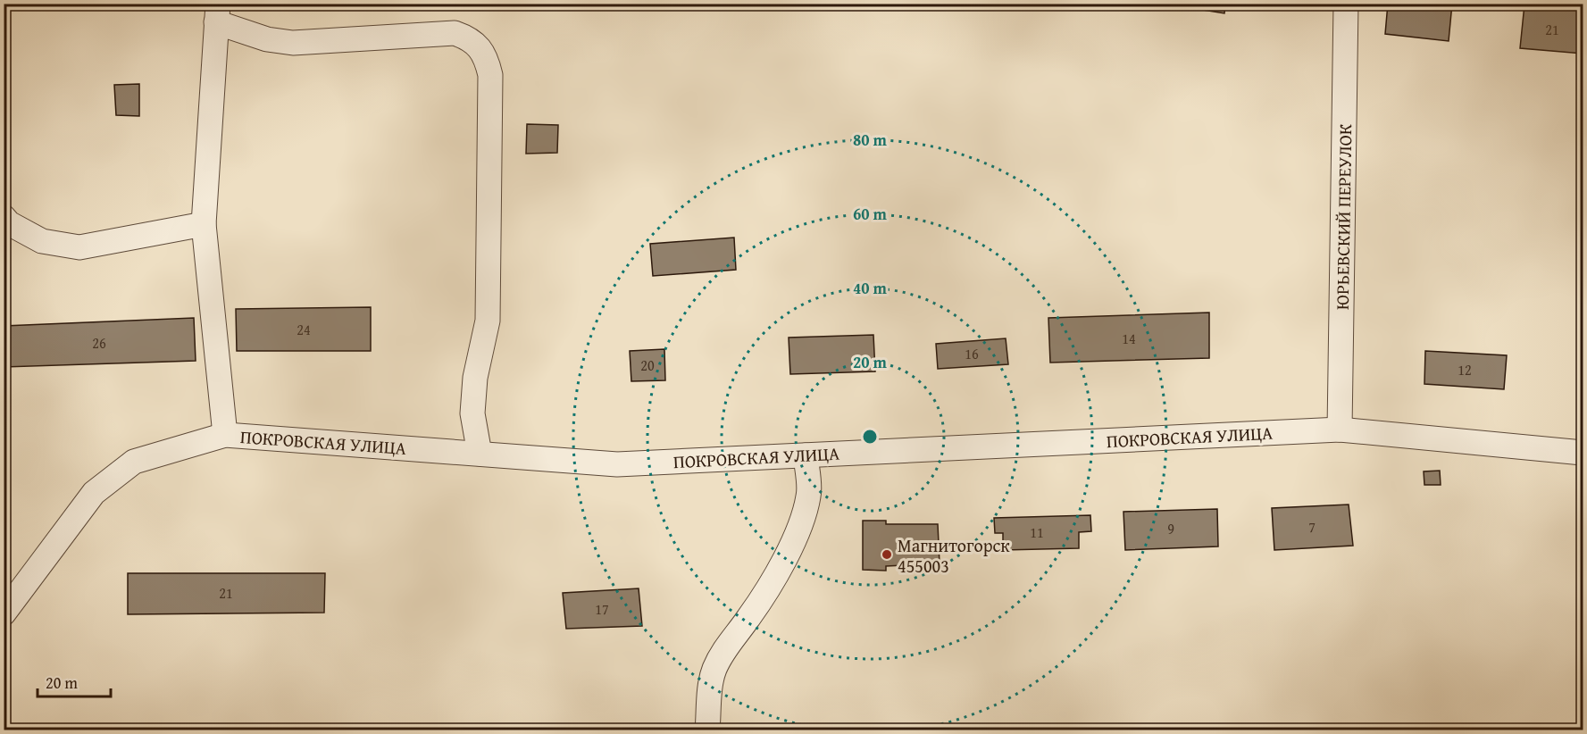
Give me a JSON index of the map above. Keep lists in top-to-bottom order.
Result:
{
  "streets": {
    "street": ["ЮРЬЕВСКИЙ ПЕРЕУЛОК", "ПОКРОВСКАЯ УЛИЦА"]
  },
  "crossings": [
    ["ЮРЬЕВСКИЙ ПЕРЕУЛОК", "ПОКРОВСКАЯ УЛИЦА"]
  ],
  "places": ["Магнитогорск 455003"],
  "house_numbers": [
    "21",
    "24",
    "14",
    "26",
    "16",
    "20",
    "12",
    "7",
    "9",
    "11",
    "21",
    "17"
  ],
  "scale_bar": "20 m",
  "rings": [
    "80 m",
    "60 m",
    "40 m",
    "20 m"
  ]
}
